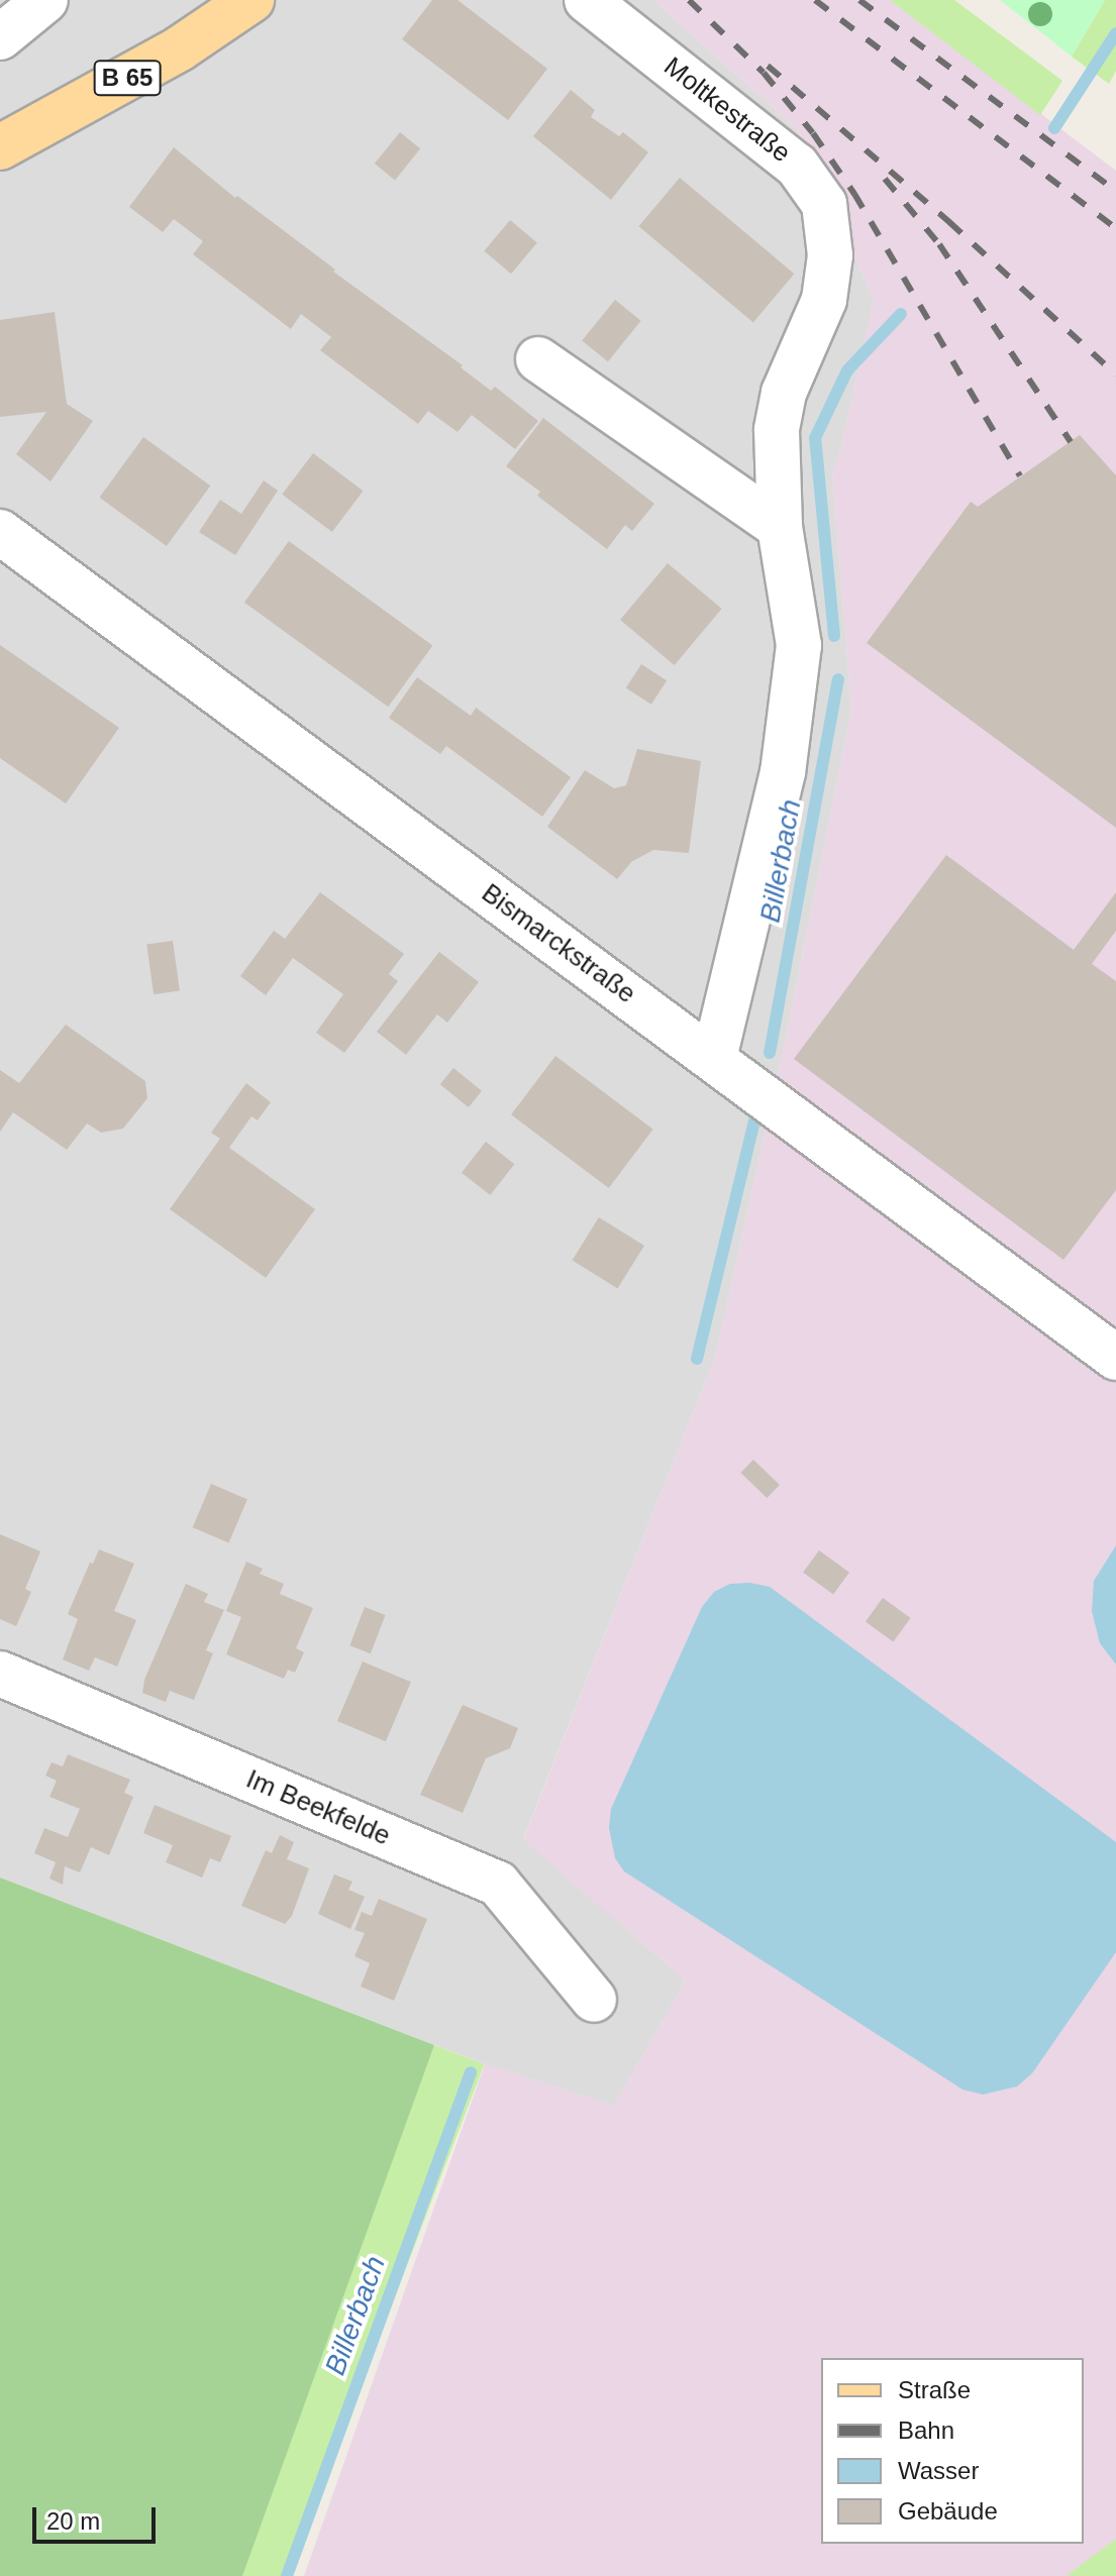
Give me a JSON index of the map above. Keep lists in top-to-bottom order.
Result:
{
  "streets": {
    "main road": ["B 65"],
    "street": ["Moltkestraße", "Bismarckstraße", "Im Beekfelde"]
  },
  "crossings": [
    ["Moltkestraße", "Bismarckstraße"]
  ],
  "water": ["Billerbach"],
  "legend": [
    "Straße",
    "Bahn",
    "Wasser",
    "Gebäude"
  ],
  "scale_bar": "20 m"
}
